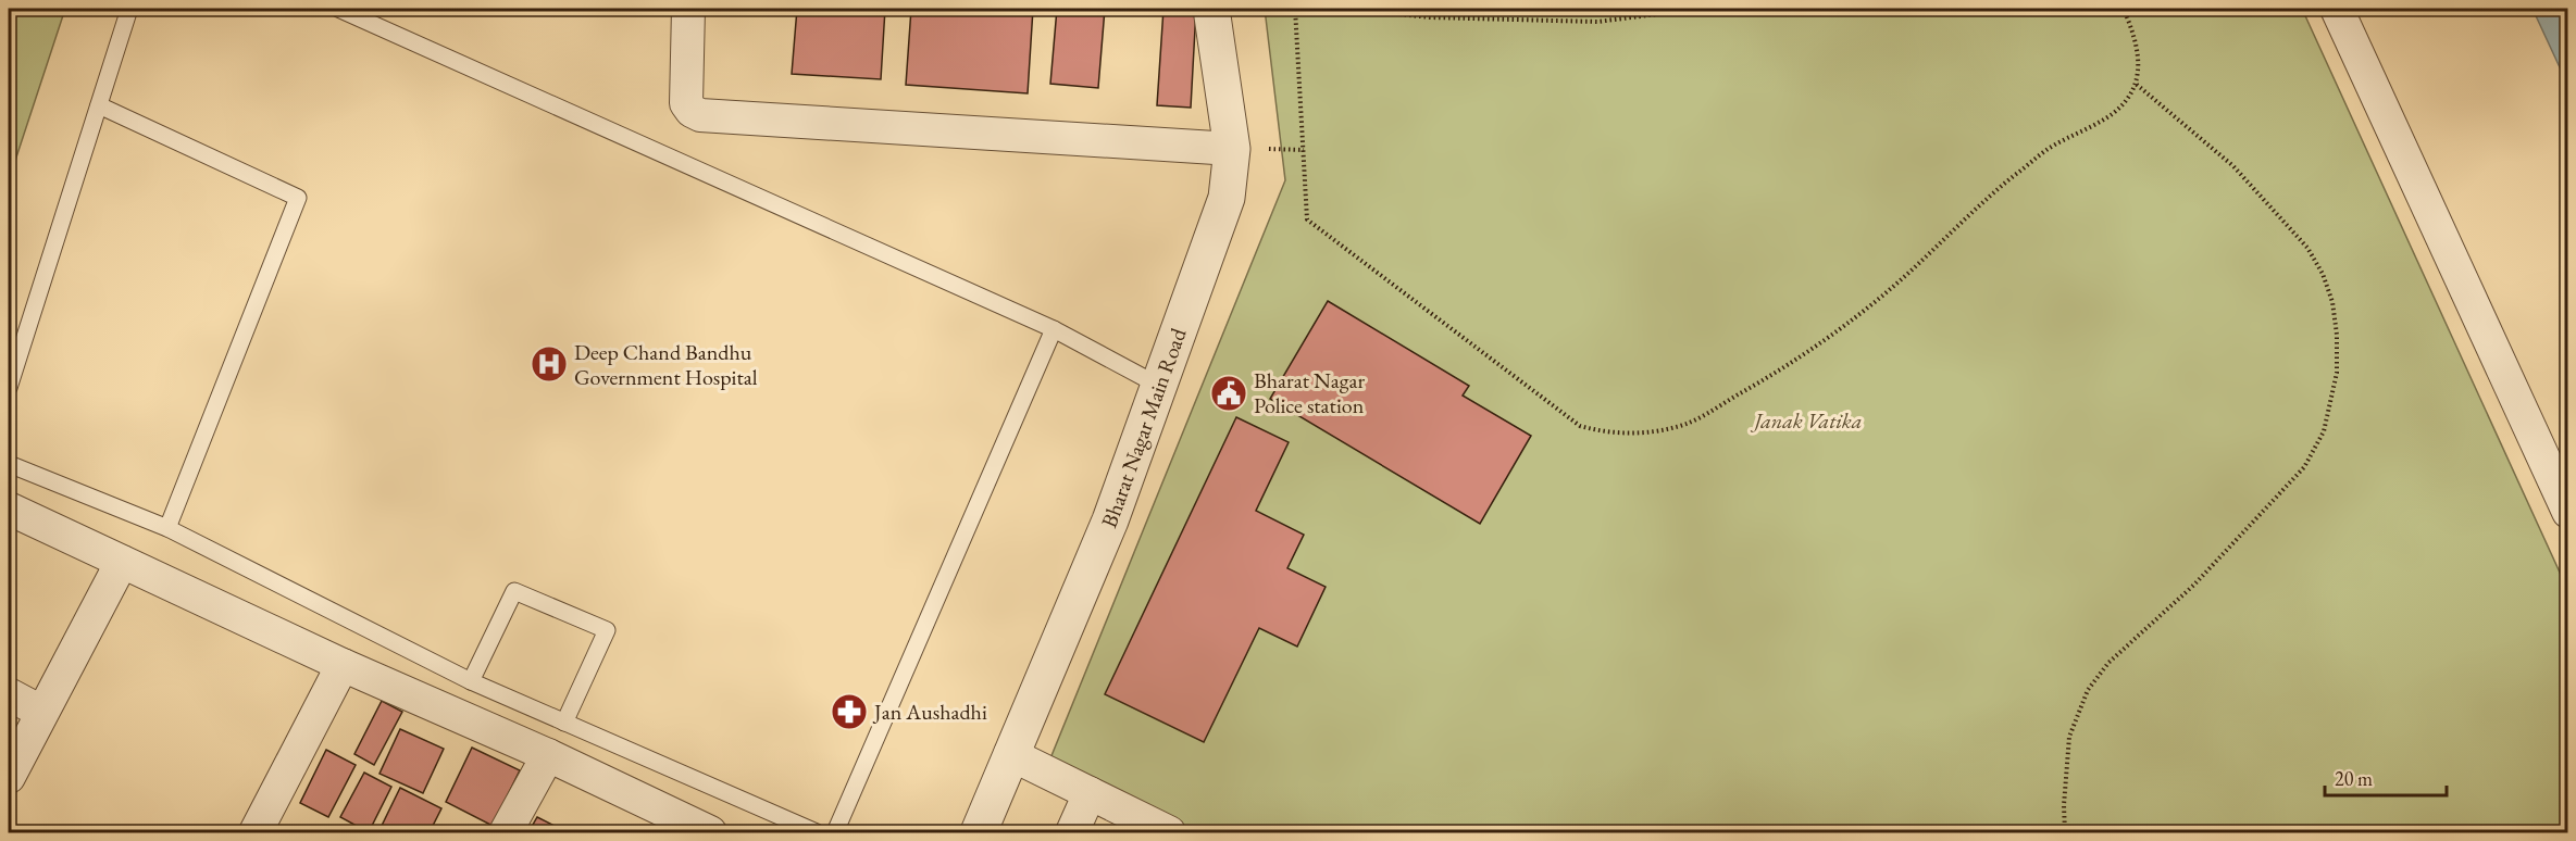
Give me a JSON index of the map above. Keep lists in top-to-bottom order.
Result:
{
  "streets": {
    "street": ["Bharat Nagar Main Road"]
  },
  "parks": ["Janak Vatika"],
  "places": {
    "hospital": ["Deep Chand Bandhu Government Hospital"],
    "public building": ["Bharat Nagar Police station"],
    "pharmacy": ["Jan Aushadhi"]
  },
  "scale_bar": "20 m"
}
